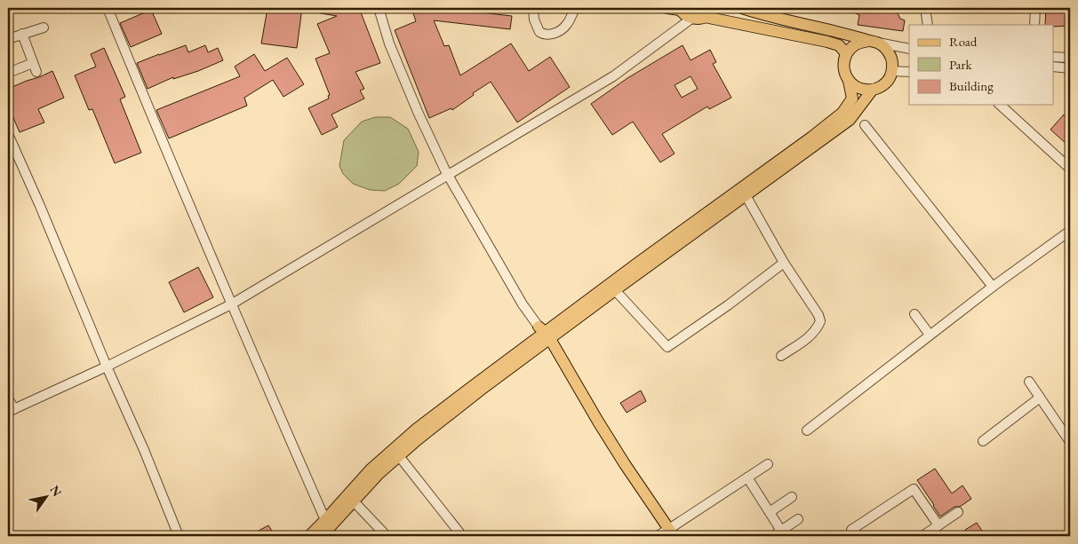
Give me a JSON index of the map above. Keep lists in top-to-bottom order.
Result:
{
  "legend": ["Road", "Park", "Building"],
  "north": "top right"
}
